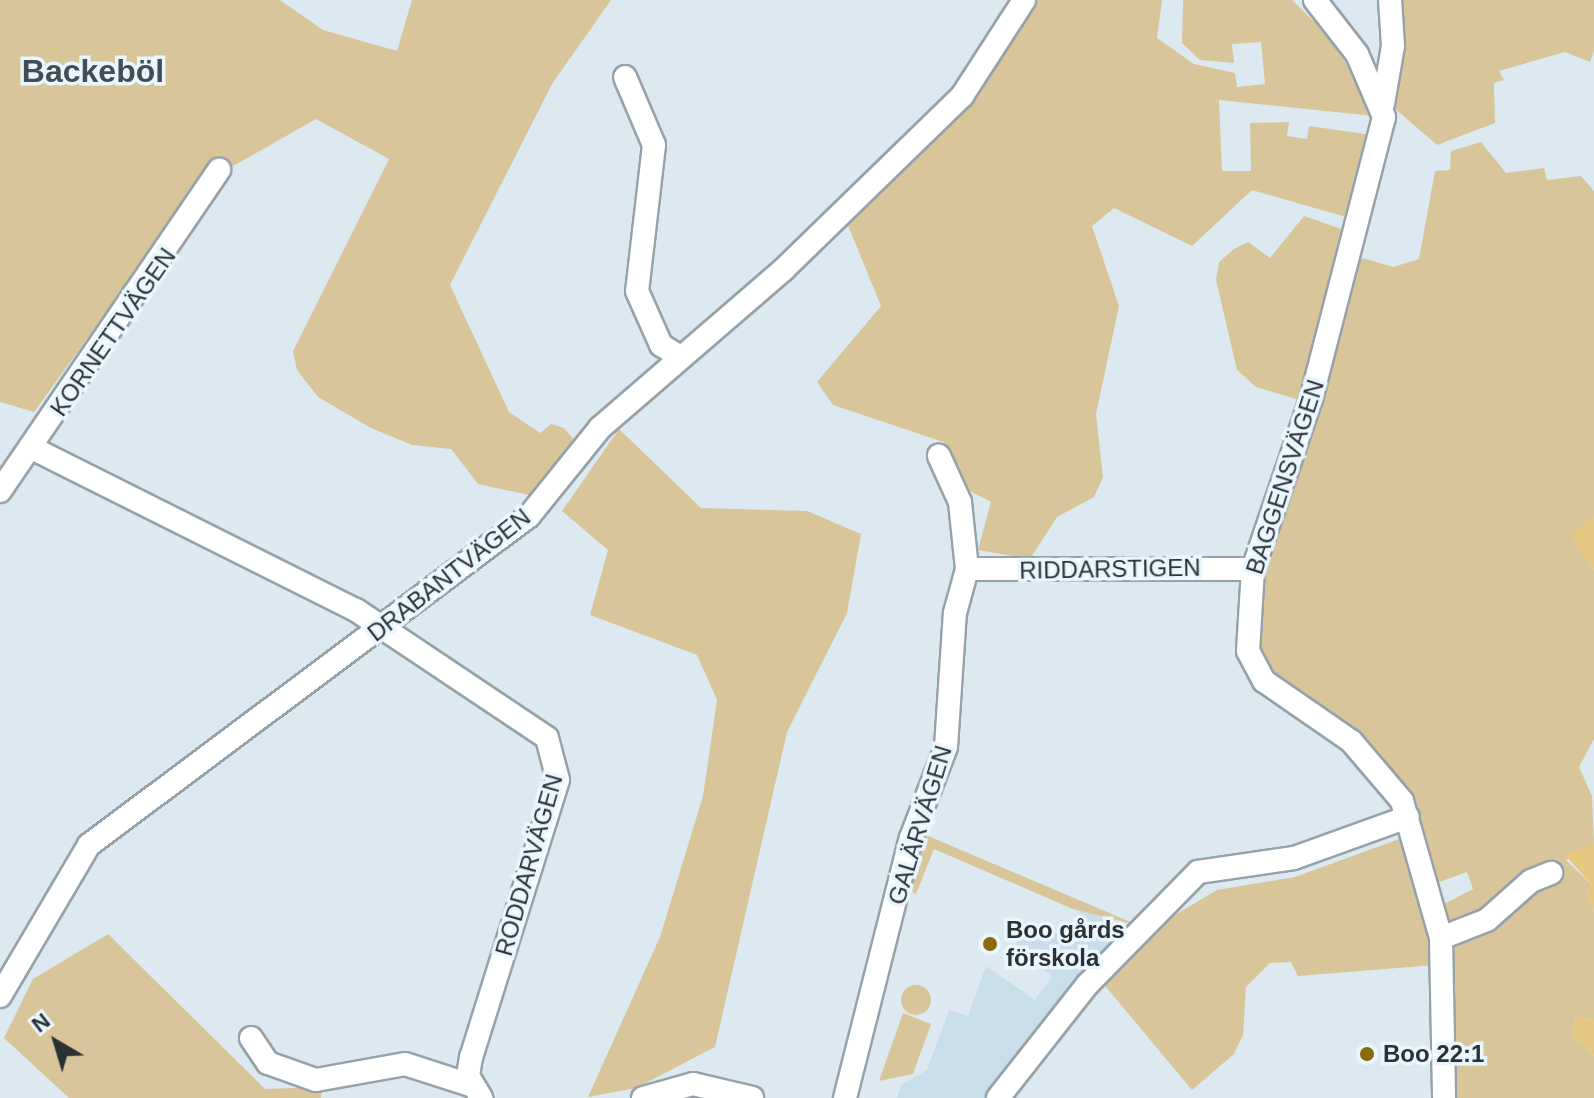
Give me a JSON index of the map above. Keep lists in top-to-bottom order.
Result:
{
  "streets": {
    "street": [
      "KORNETTVÄGEN",
      "BAGGENSVÄGEN",
      "RIDDARSTIGEN",
      "DRABANTVÄGEN",
      "GALÄRVÄGEN",
      "RODDARVÄGEN"
    ]
  },
  "crossings": [
    ["KORNETTVÄGEN", "RODDARVÄGEN"],
    ["BAGGENSVÄGEN", "RIDDARSTIGEN"],
    ["RIDDARSTIGEN", "GALÄRVÄGEN"],
    ["DRABANTVÄGEN", "RODDARVÄGEN"]
  ],
  "districts": ["Backeböl"],
  "places": ["Boo gårds förskola", "Boo 22:1"],
  "north": "top left"
}
